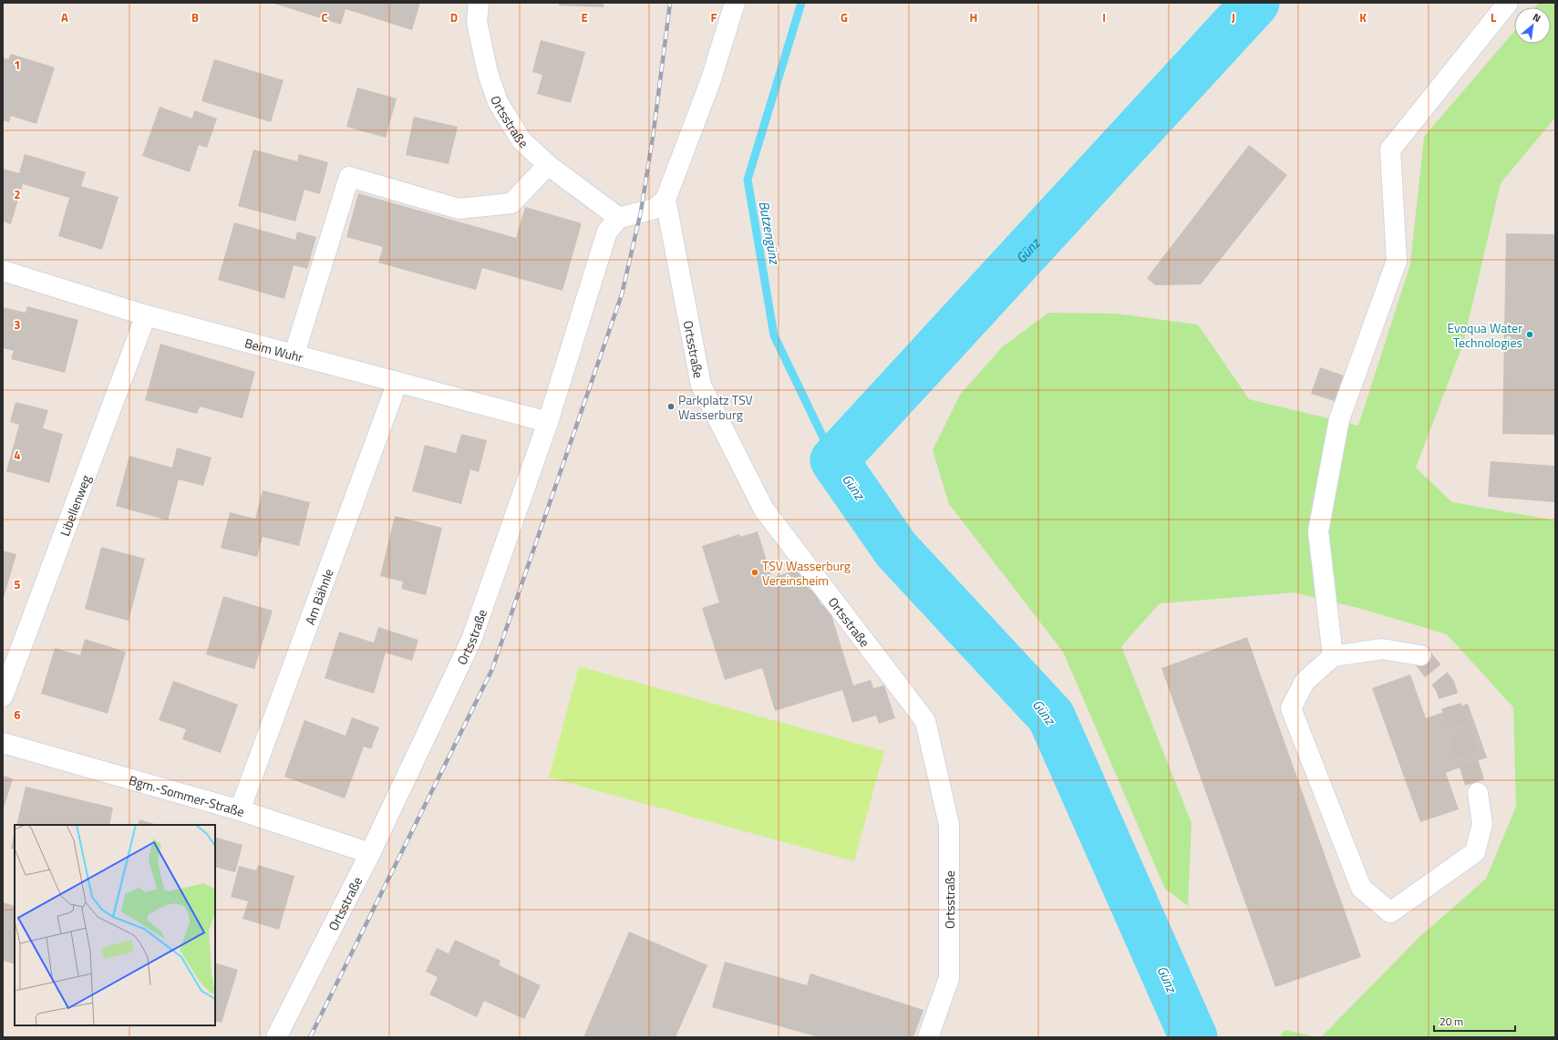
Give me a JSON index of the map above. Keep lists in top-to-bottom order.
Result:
{
  "streets": {
    "street": [
      "Ortsstraße",
      "Beim Wuhr",
      "Libellenweg",
      "Am Bähnle",
      "Bgm.-Sommer-Straße"
    ]
  },
  "crossings": [
    ["Ortsstraße", "Beim Wuhr"],
    ["Ortsstraße", "Bgm.-Sommer-Straße"],
    ["Beim Wuhr", "Libellenweg"],
    ["Beim Wuhr", "Am Bähnle"],
    ["Am Bähnle", "Bgm.-Sommer-Straße"]
  ],
  "water": ["Butzengünz", "Günz"],
  "places": ["Evoqua Water Technologies", "Parkplatz TSV Wasserburg", "TSV Wasserburg Vereinsheim"],
  "scale_bar": "20 m",
  "north": "top right",
  "grid": {
    "columns": [
      "A",
      "B",
      "C",
      "D",
      "E",
      "F",
      "G",
      "H",
      "I",
      "J",
      "K",
      "L"
    ],
    "rows": [
      "1",
      "2",
      "3",
      "4",
      "5",
      "6"
    ]
  }
}
